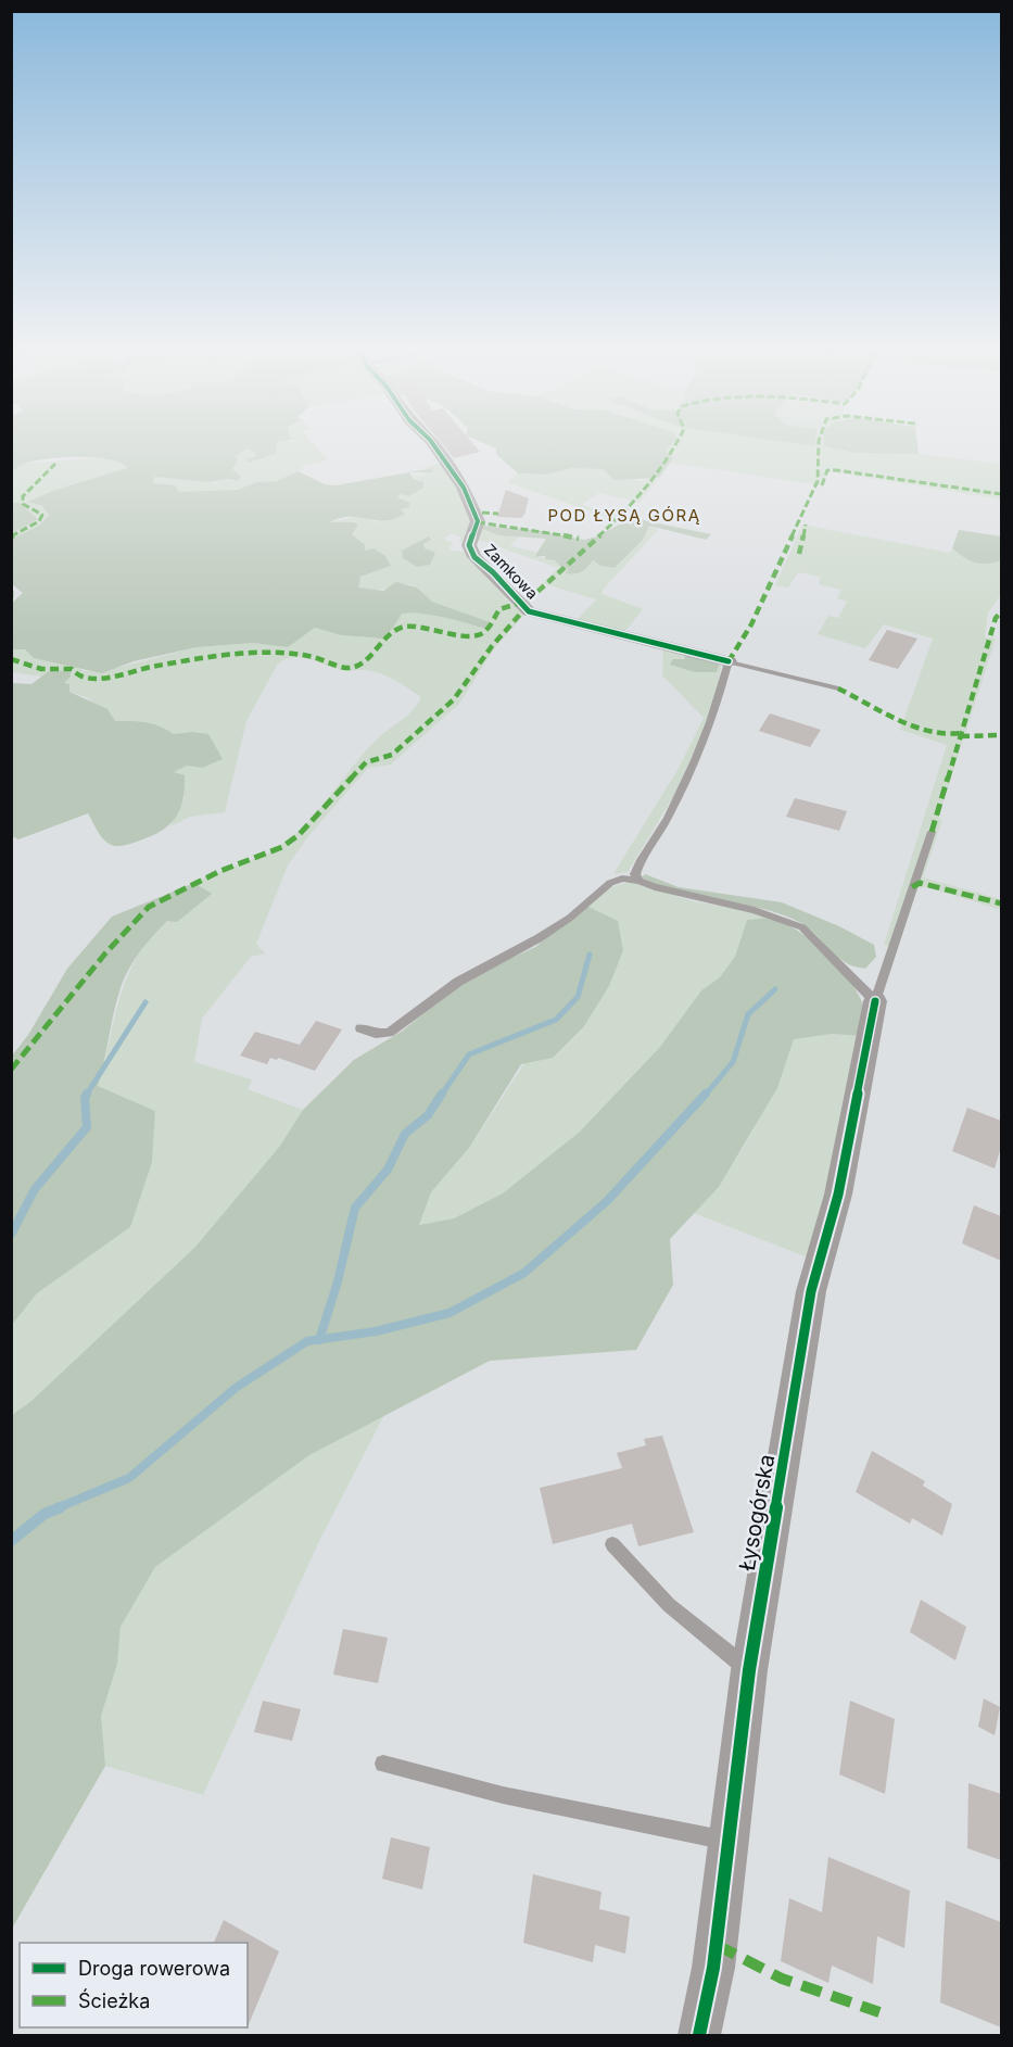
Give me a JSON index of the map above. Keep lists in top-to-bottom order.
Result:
{
  "streets": {
    "street": ["Zamkowa", "Łysogórska"]
  },
  "districts": ["POD ŁYSĄ GÓRĄ"],
  "legend": ["Droga rowerowa", "Ścieżka"]
}
